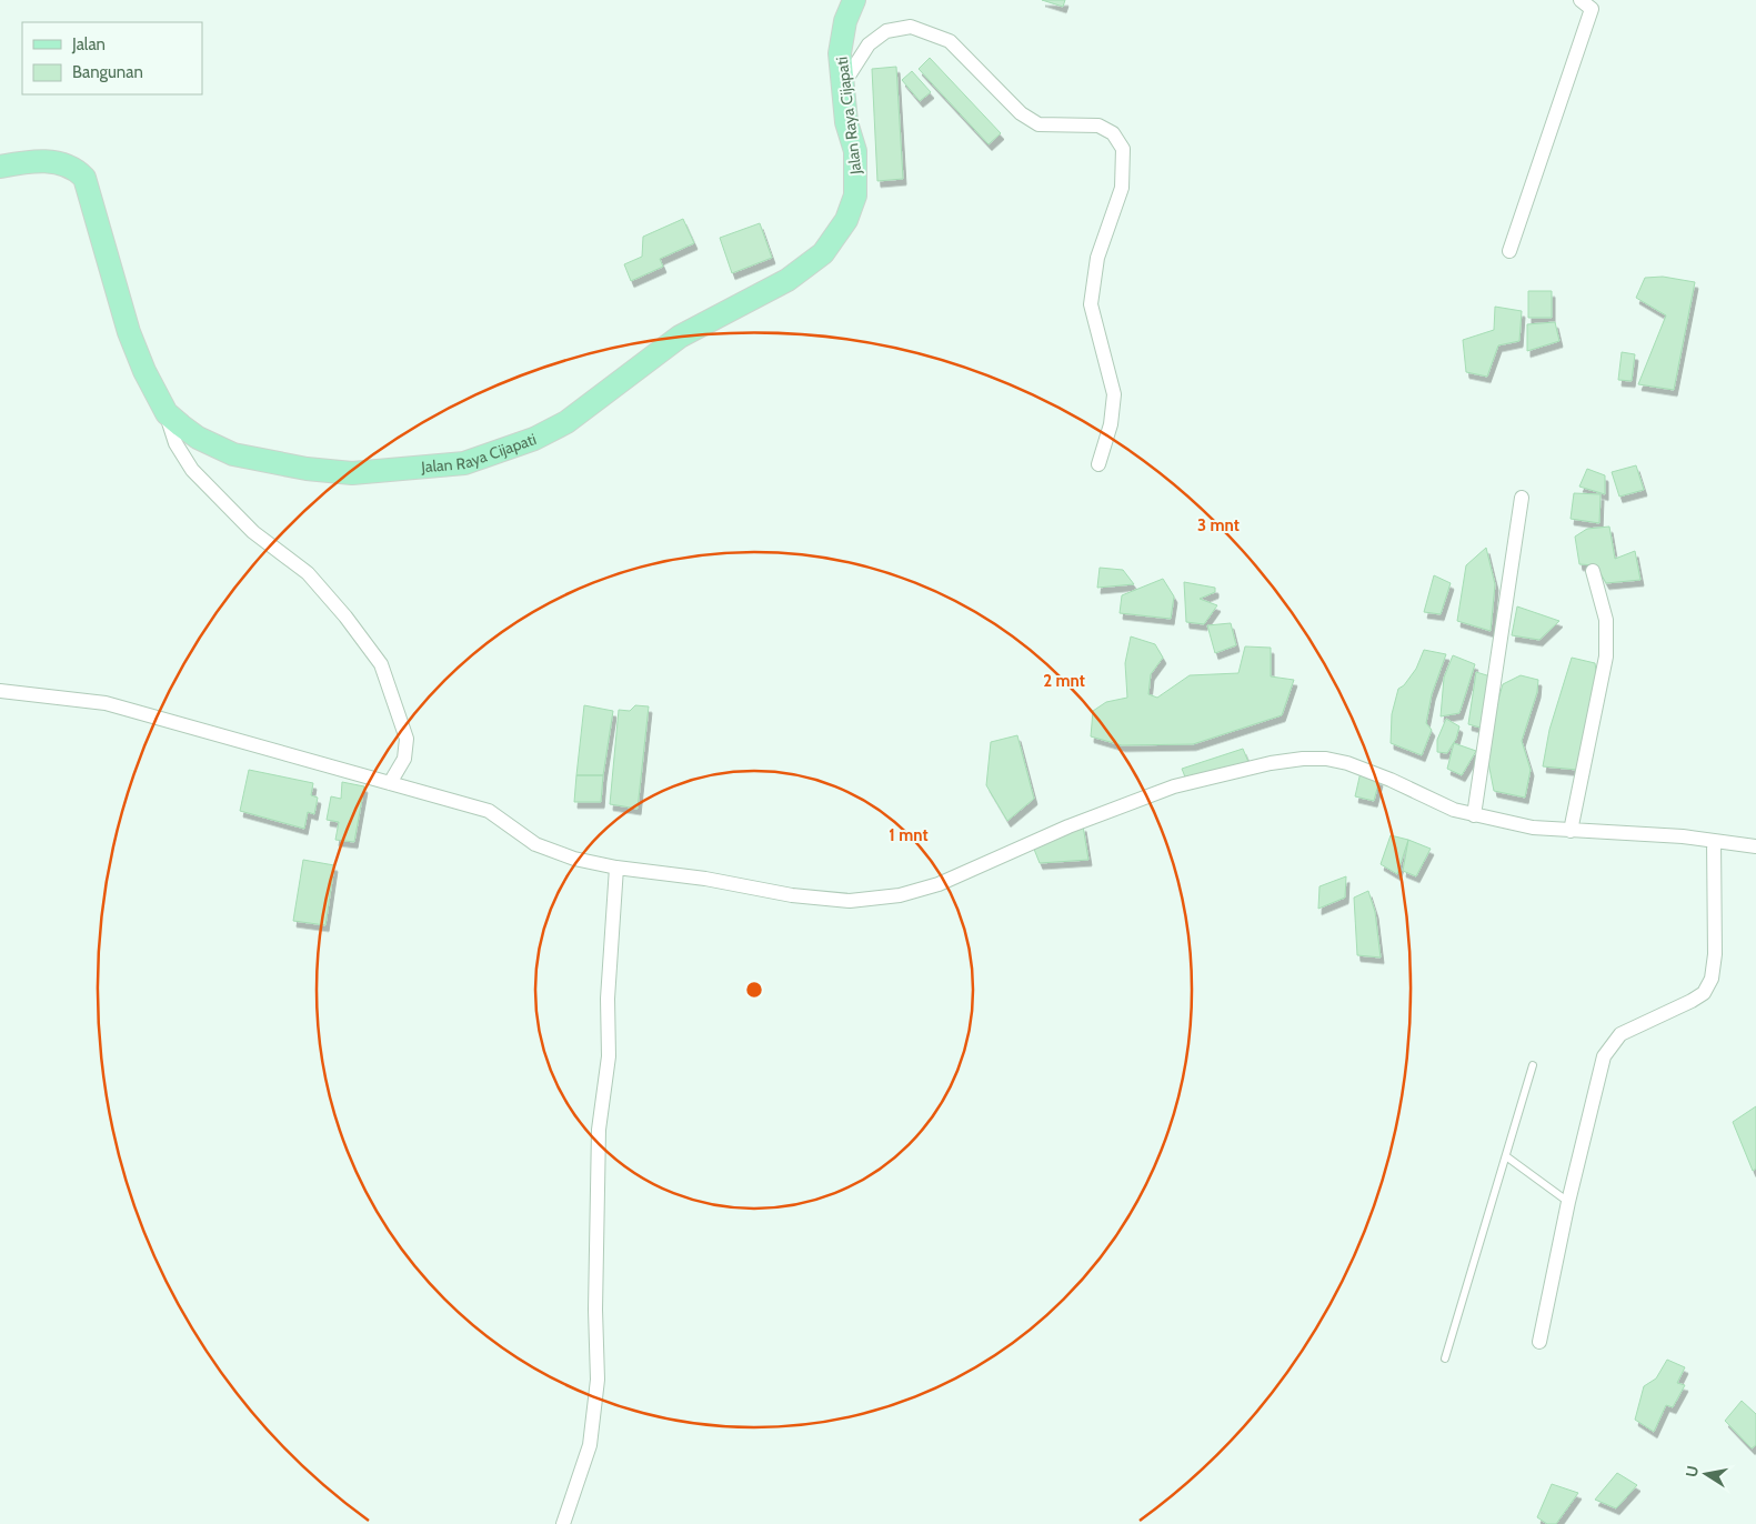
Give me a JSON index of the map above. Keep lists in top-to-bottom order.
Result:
{
  "streets": {
    "main road": ["Jalan Raya Cijapati"]
  },
  "legend": ["Jalan", "Bangunan"],
  "north": "left",
  "rings": ["3 mnt", "2 mnt", "1 mnt"]
}
